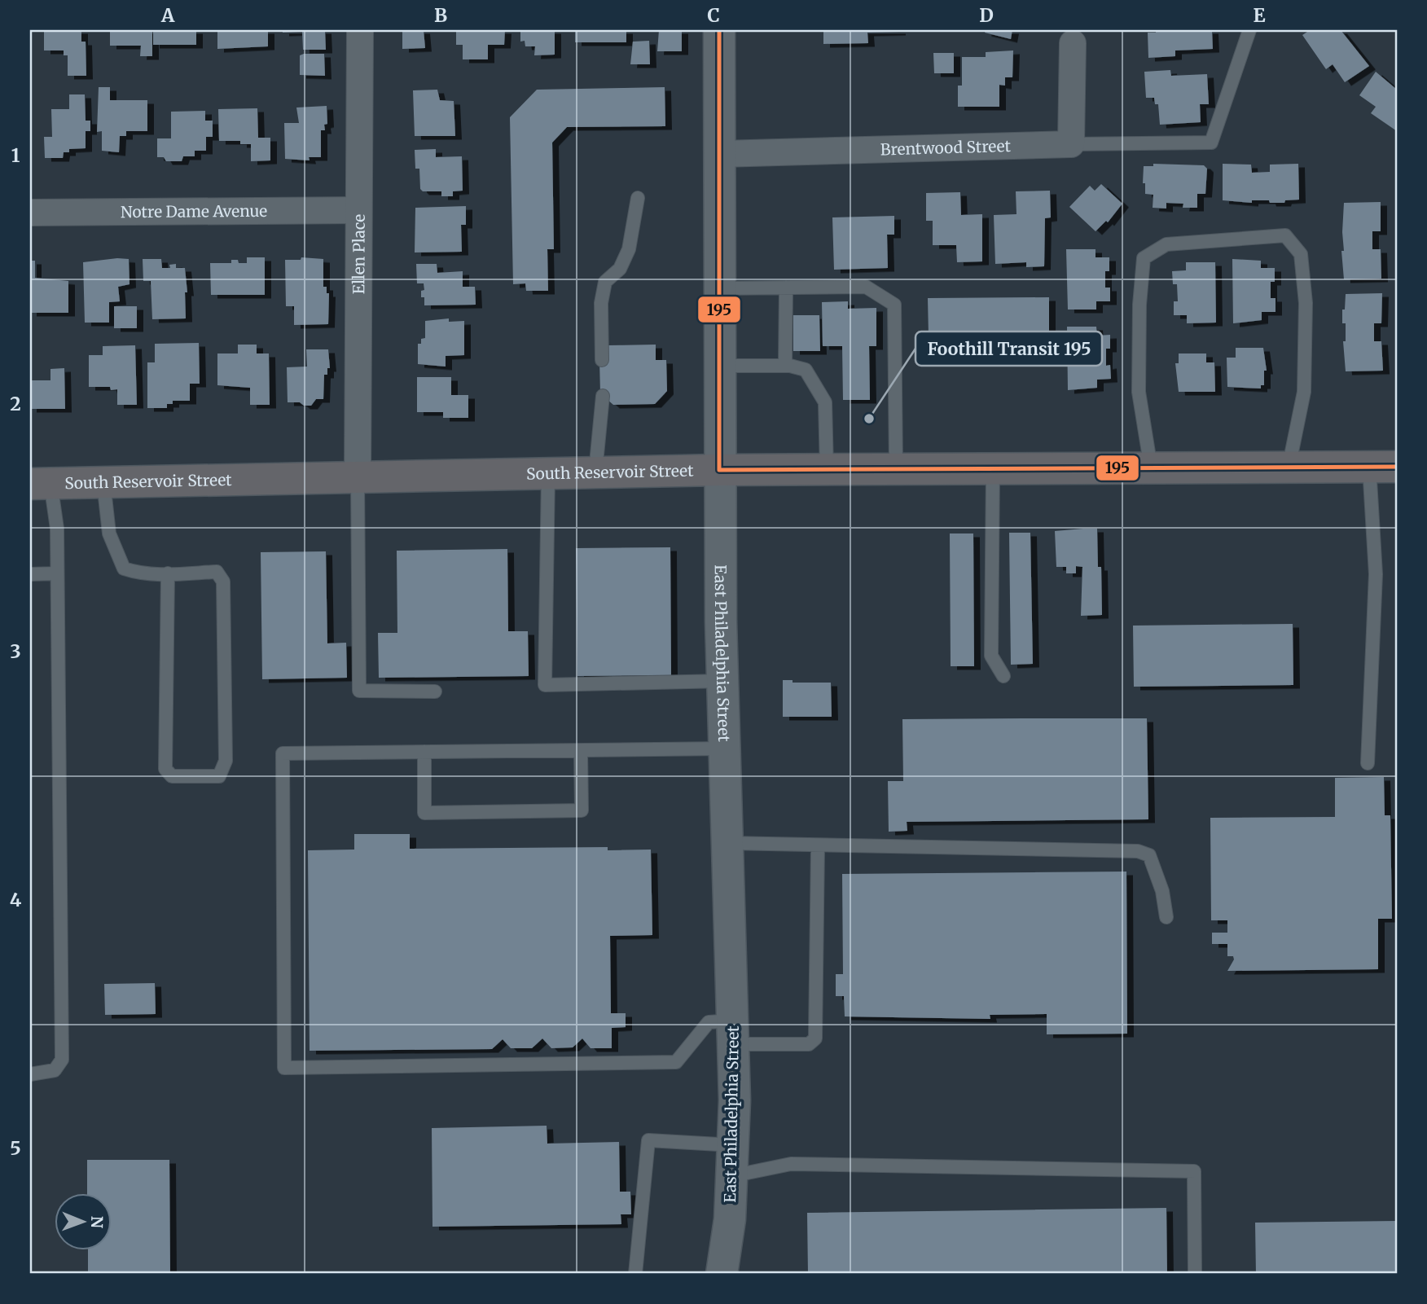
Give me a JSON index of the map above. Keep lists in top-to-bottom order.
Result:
{
  "streets": {
    "main road": ["South Reservoir Street"],
    "street": [
      "Brentwood Street",
      "Notre Dame Avenue",
      "Ellen Place",
      "East Philadelphia Street"
    ]
  },
  "crossings": [
    ["Brentwood Street", "East Philadelphia Street"],
    ["Notre Dame Avenue", "Ellen Place"],
    ["Ellen Place", "South Reservoir Street"],
    ["South Reservoir Street", "East Philadelphia Street"]
  ],
  "places": ["Foothill Transit 195"],
  "lines": ["transit line 195"],
  "north": "right",
  "grid": {
    "columns": [
      "A",
      "B",
      "C",
      "D",
      "E"
    ],
    "rows": [
      "1",
      "2",
      "3",
      "4",
      "5"
    ]
  }
}
